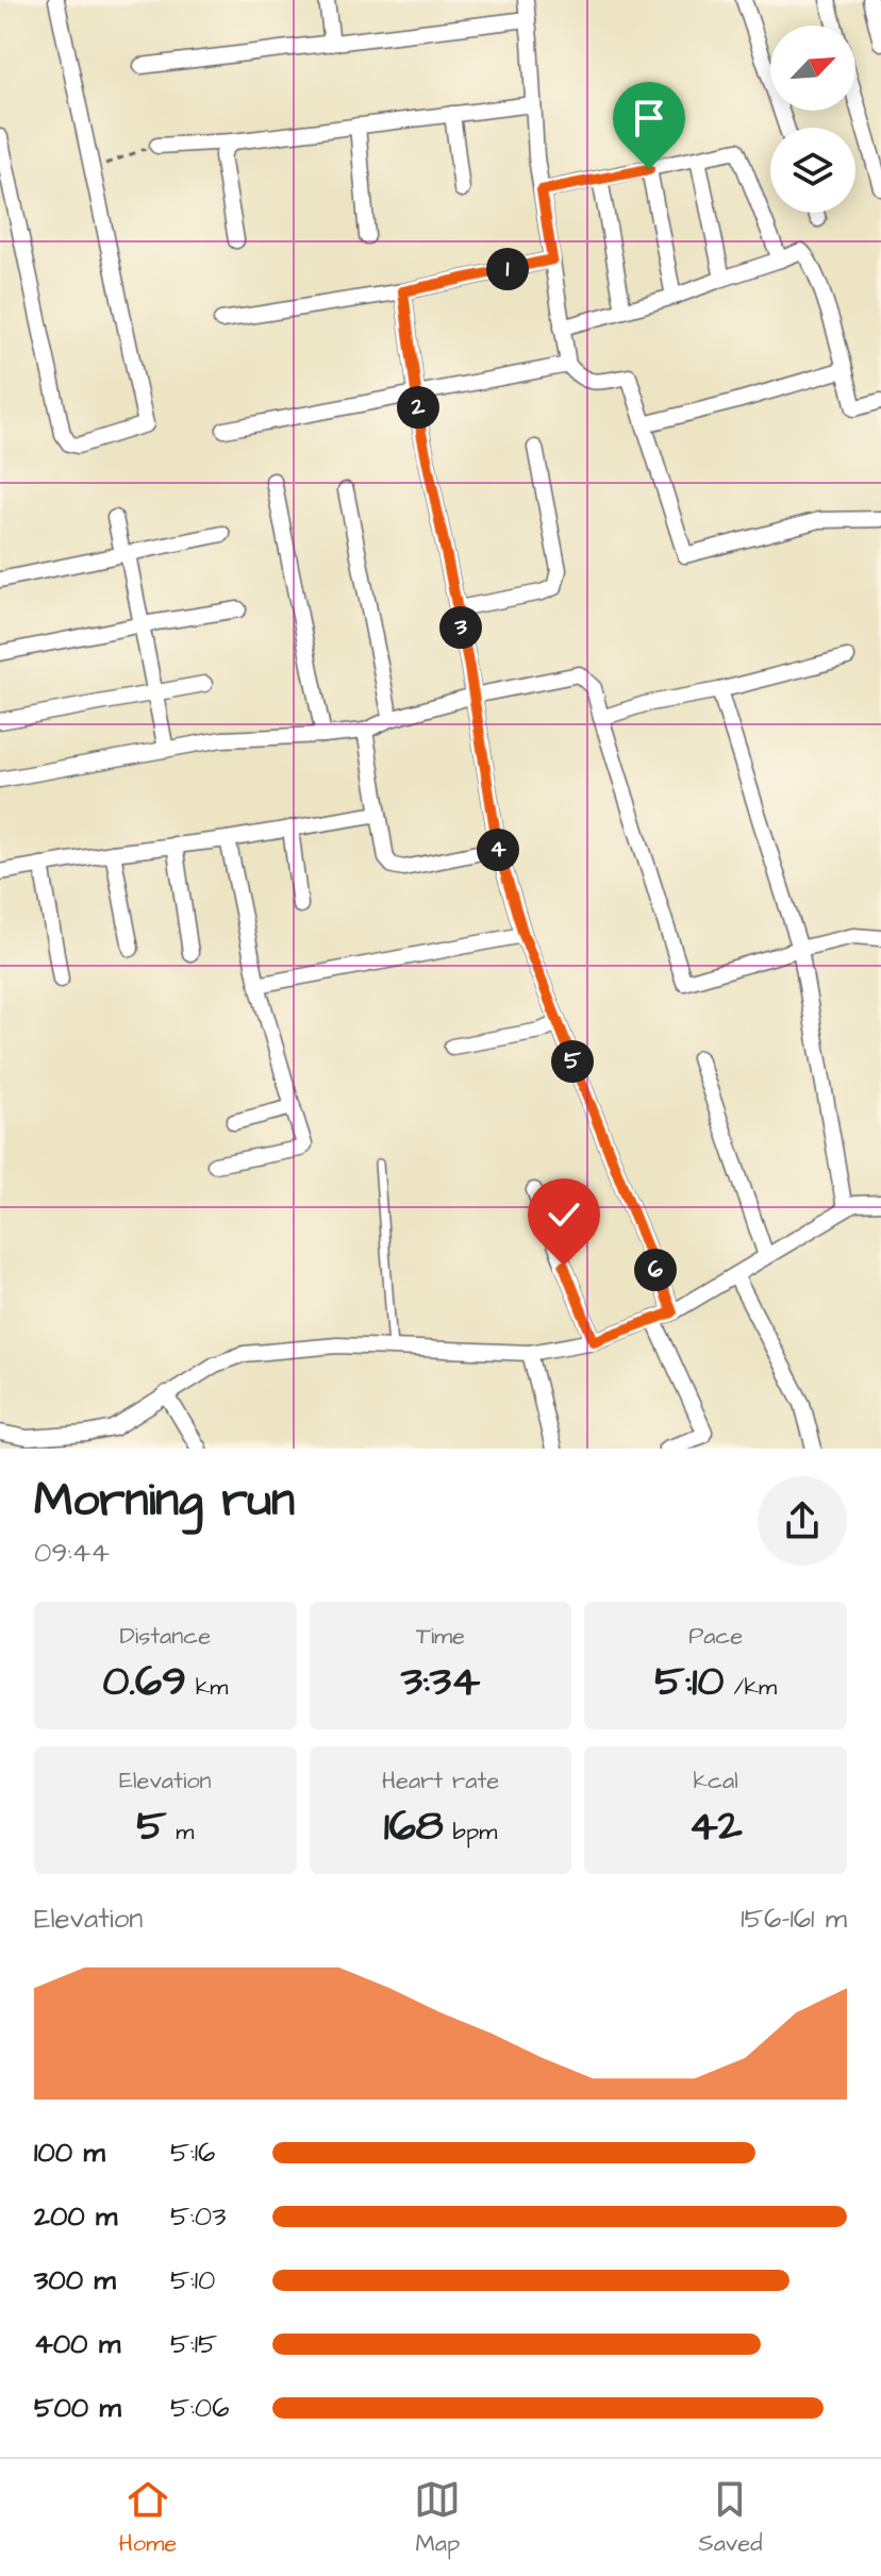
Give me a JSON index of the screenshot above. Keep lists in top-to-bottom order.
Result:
{
  "north": "top right",
  "page": {
    "pins": [
      "1",
      "2",
      "3",
      "4",
      "5",
      "6"
    ],
    "heading": ["Morning run", "09:44"],
    "stats": [
      ["Distance", "0.69 km"],
      ["Time", "3:34"],
      ["Pace", "5:10 /km"],
      ["Elevation", "5 m"],
      ["Heart rate", "168 bpm"],
      ["kcal", "42"]
    ],
    "chart": ["Elevation", "156–161 m"],
    "list": [
      {
        "name": "100 m",
        "note": "5:16"
      },
      {
        "name": "200 m",
        "note": "5:03"
      },
      {
        "name": "300 m",
        "note": "5:10"
      },
      {
        "name": "400 m",
        "note": "5:15"
      },
      {
        "name": "500 m",
        "note": "5:06"
      }
    ],
    "tabs": ["Home", "Map", "Saved"]
  }
}
